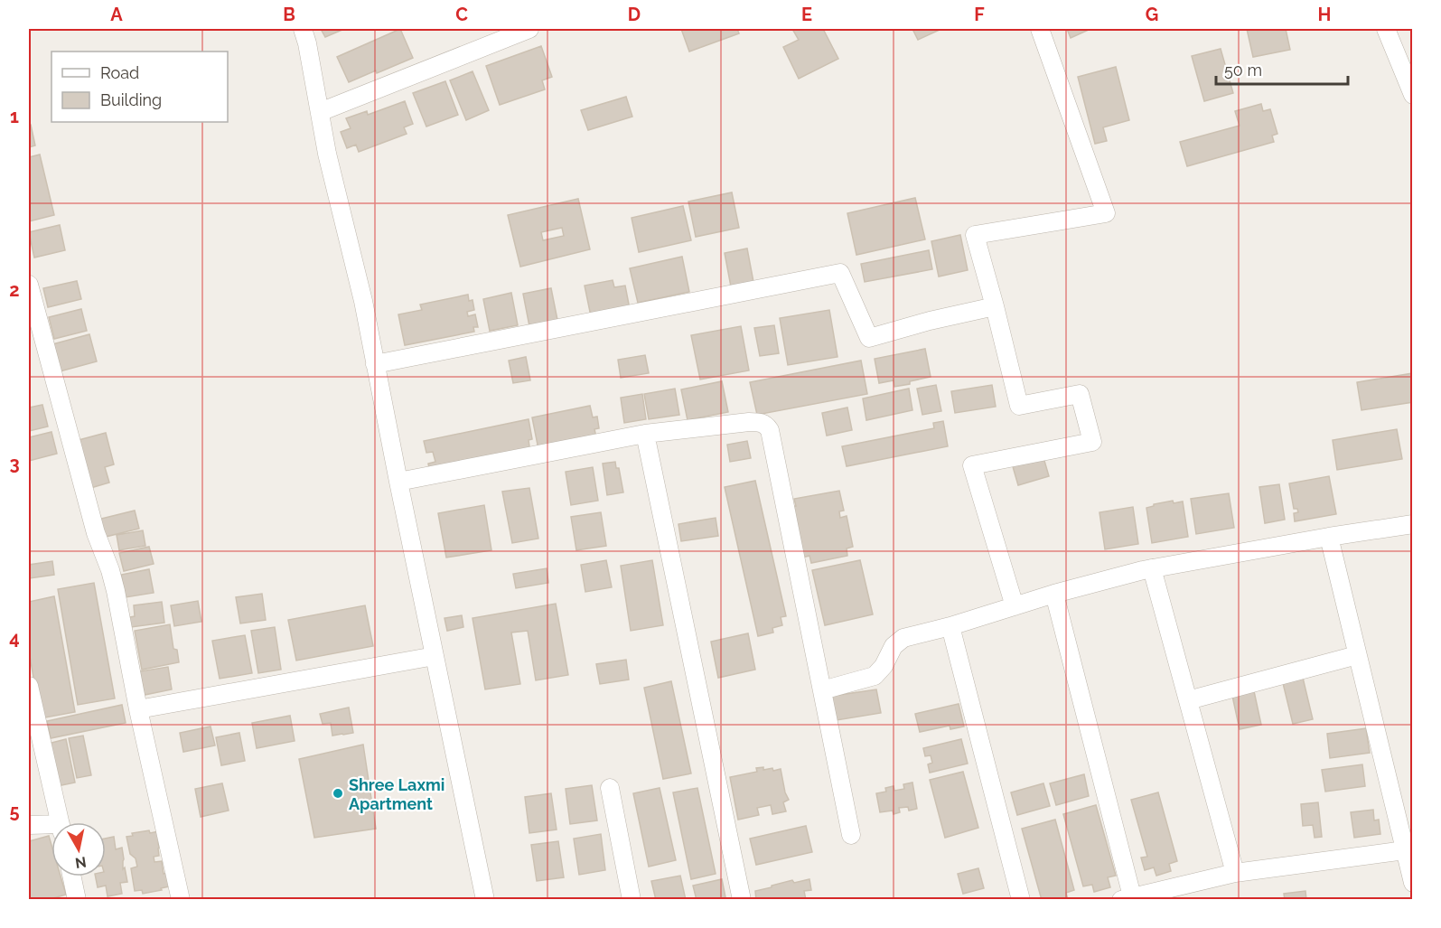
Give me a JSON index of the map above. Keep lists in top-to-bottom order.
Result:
{
  "places": ["Shree Laxmi Apartment"],
  "legend": ["Road", "Building"],
  "scale_bar": "50 m",
  "north": "bottom",
  "grid": {
    "columns": [
      "A",
      "B",
      "C",
      "D",
      "E",
      "F",
      "G",
      "H"
    ],
    "rows": [
      "1",
      "2",
      "3",
      "4",
      "5"
    ]
  }
}
